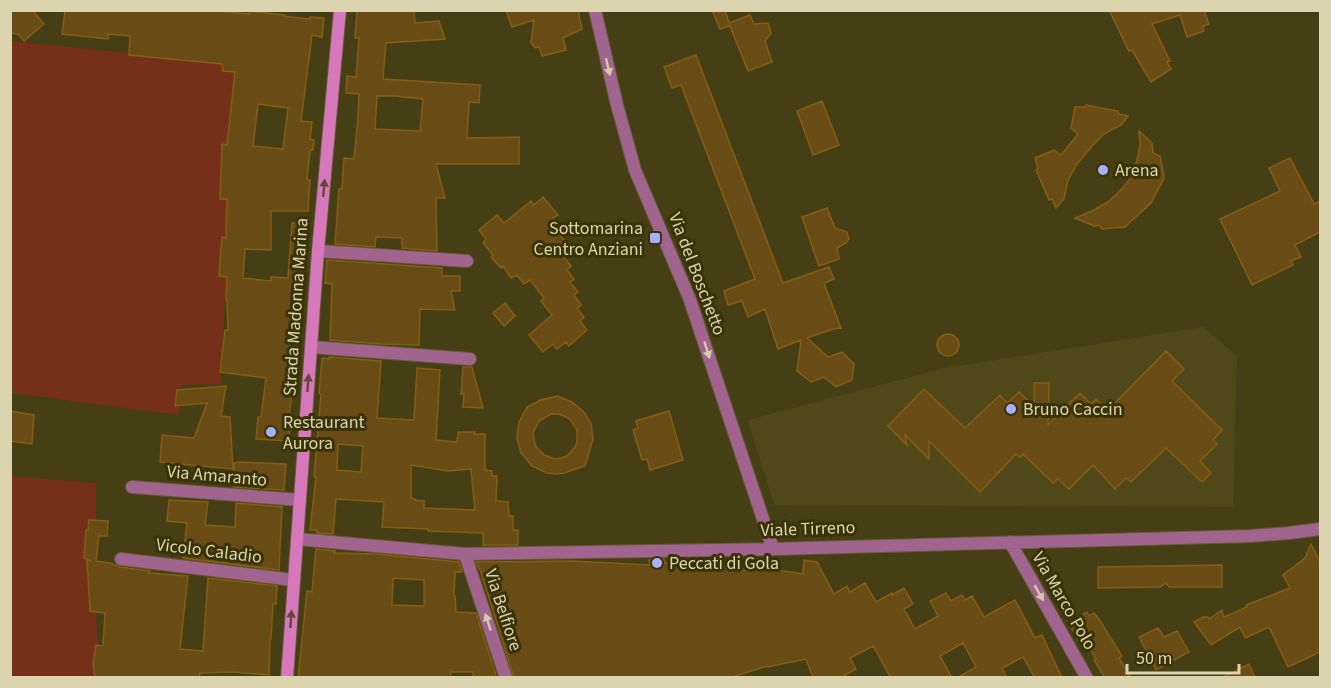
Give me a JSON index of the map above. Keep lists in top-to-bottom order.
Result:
{
  "streets": {
    "street": [
      "Via del Boschetto",
      "Strada Madonna Marina",
      "Via Amaranto",
      "Viale Tirreno",
      "Vicolo Caladio",
      "Via Marco Polo",
      "Via Belfiore"
    ]
  },
  "crossings": [
    ["Via del Boschetto", "Viale Tirreno"],
    ["Strada Madonna Marina", "Via Amaranto"],
    ["Strada Madonna Marina", "Viale Tirreno"],
    ["Strada Madonna Marina", "Vicolo Caladio"],
    ["Viale Tirreno", "Via Marco Polo"],
    ["Viale Tirreno", "Via Belfiore"]
  ],
  "one_way": [
    "Via del Boschetto",
    "Strada Madonna Marina",
    "Via Marco Polo",
    "Via Belfiore"
  ],
  "places": {
    "other": [
      "Arena",
      "Bruno Caccin",
      "Restaurant Aurora",
      "Peccati di Gola"
    ],
    "transit": ["Sottomarina Centro Anziani"]
  },
  "scale_bar": "50 m"
}
